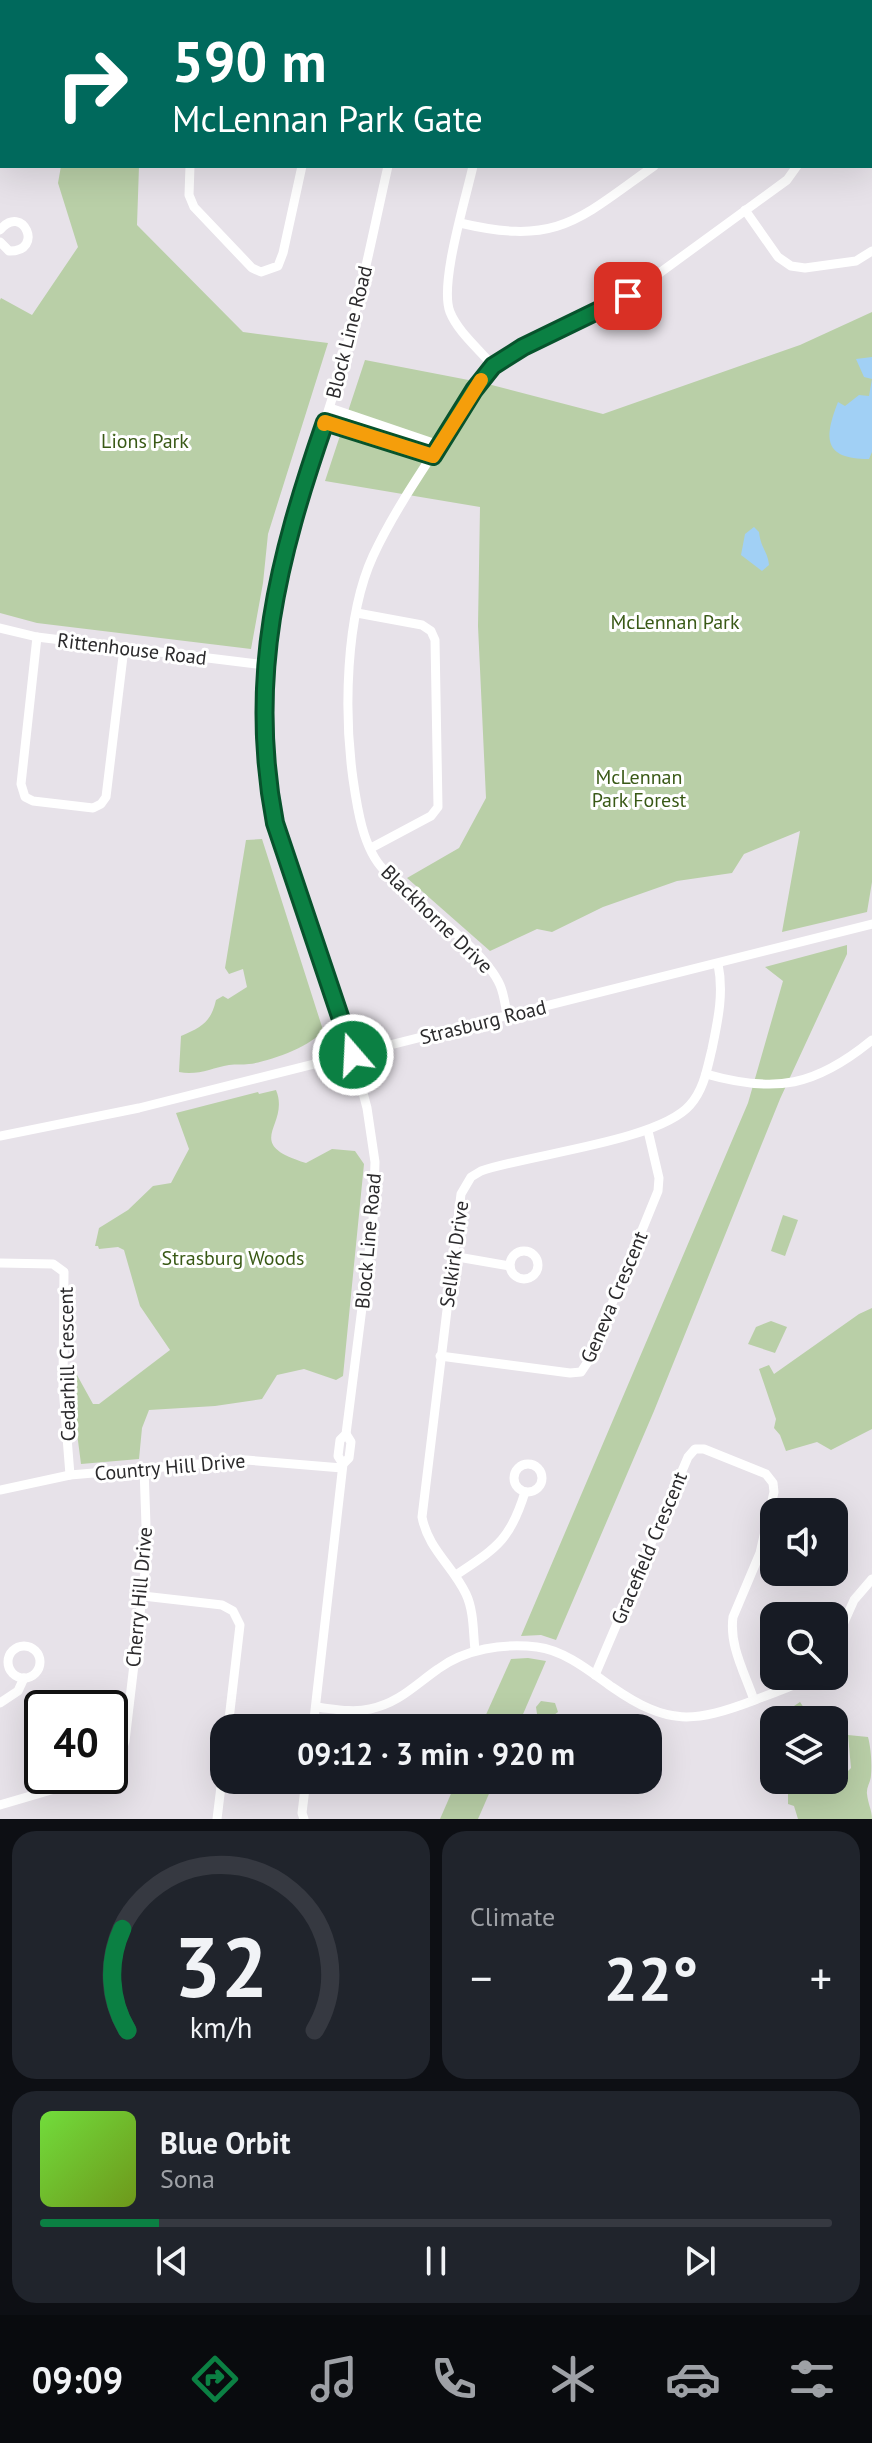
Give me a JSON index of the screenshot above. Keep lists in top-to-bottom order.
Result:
{
  "streets": {
    "street": [
      "Block Line Road",
      "Rittenhouse Road",
      "Blackhorne Drive",
      "Strasburg Road",
      "Selkirk Drive",
      "Geneva Crescent",
      "Cedarhill Crescent",
      "Country Hill Drive",
      "Gracefield Crescent",
      "Cherry Hill Drive"
    ]
  },
  "crossings": [
    ["Block Line Road", "Rittenhouse Road"],
    ["Block Line Road", "Strasburg Road"],
    ["Block Line Road", "Country Hill Drive"],
    ["Blackhorne Drive", "Strasburg Road"],
    ["Strasburg Road", "Selkirk Drive"],
    ["Selkirk Drive", "Geneva Crescent"],
    ["Cedarhill Crescent", "Country Hill Drive"],
    ["Country Hill Drive", "Cherry Hill Drive"]
  ],
  "parks": [
    "Lions Park",
    "McLennan Park",
    "McLennan Park Forest",
    "Strasburg Woods"
  ],
  "page": {
    "turn": ["590 m", "McLennan Park Gate"],
    "limit": "40",
    "trip": "09:12 · 3 min · 920 m",
    "tile": "Climate",
    "heat": ["−", "22°", "+"],
    "song": ["Blue Orbit", "Sona"],
    "tabs": "09:09",
    "gauge": ["32", "km/h"]
  }
}
